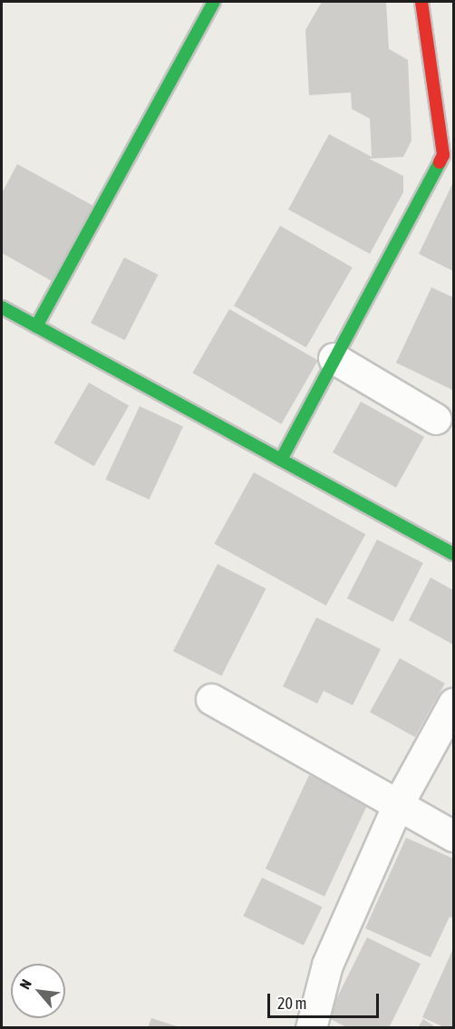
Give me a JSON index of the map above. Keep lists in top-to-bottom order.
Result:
{
  "scale_bar": "20 m",
  "north": "top left"
}
